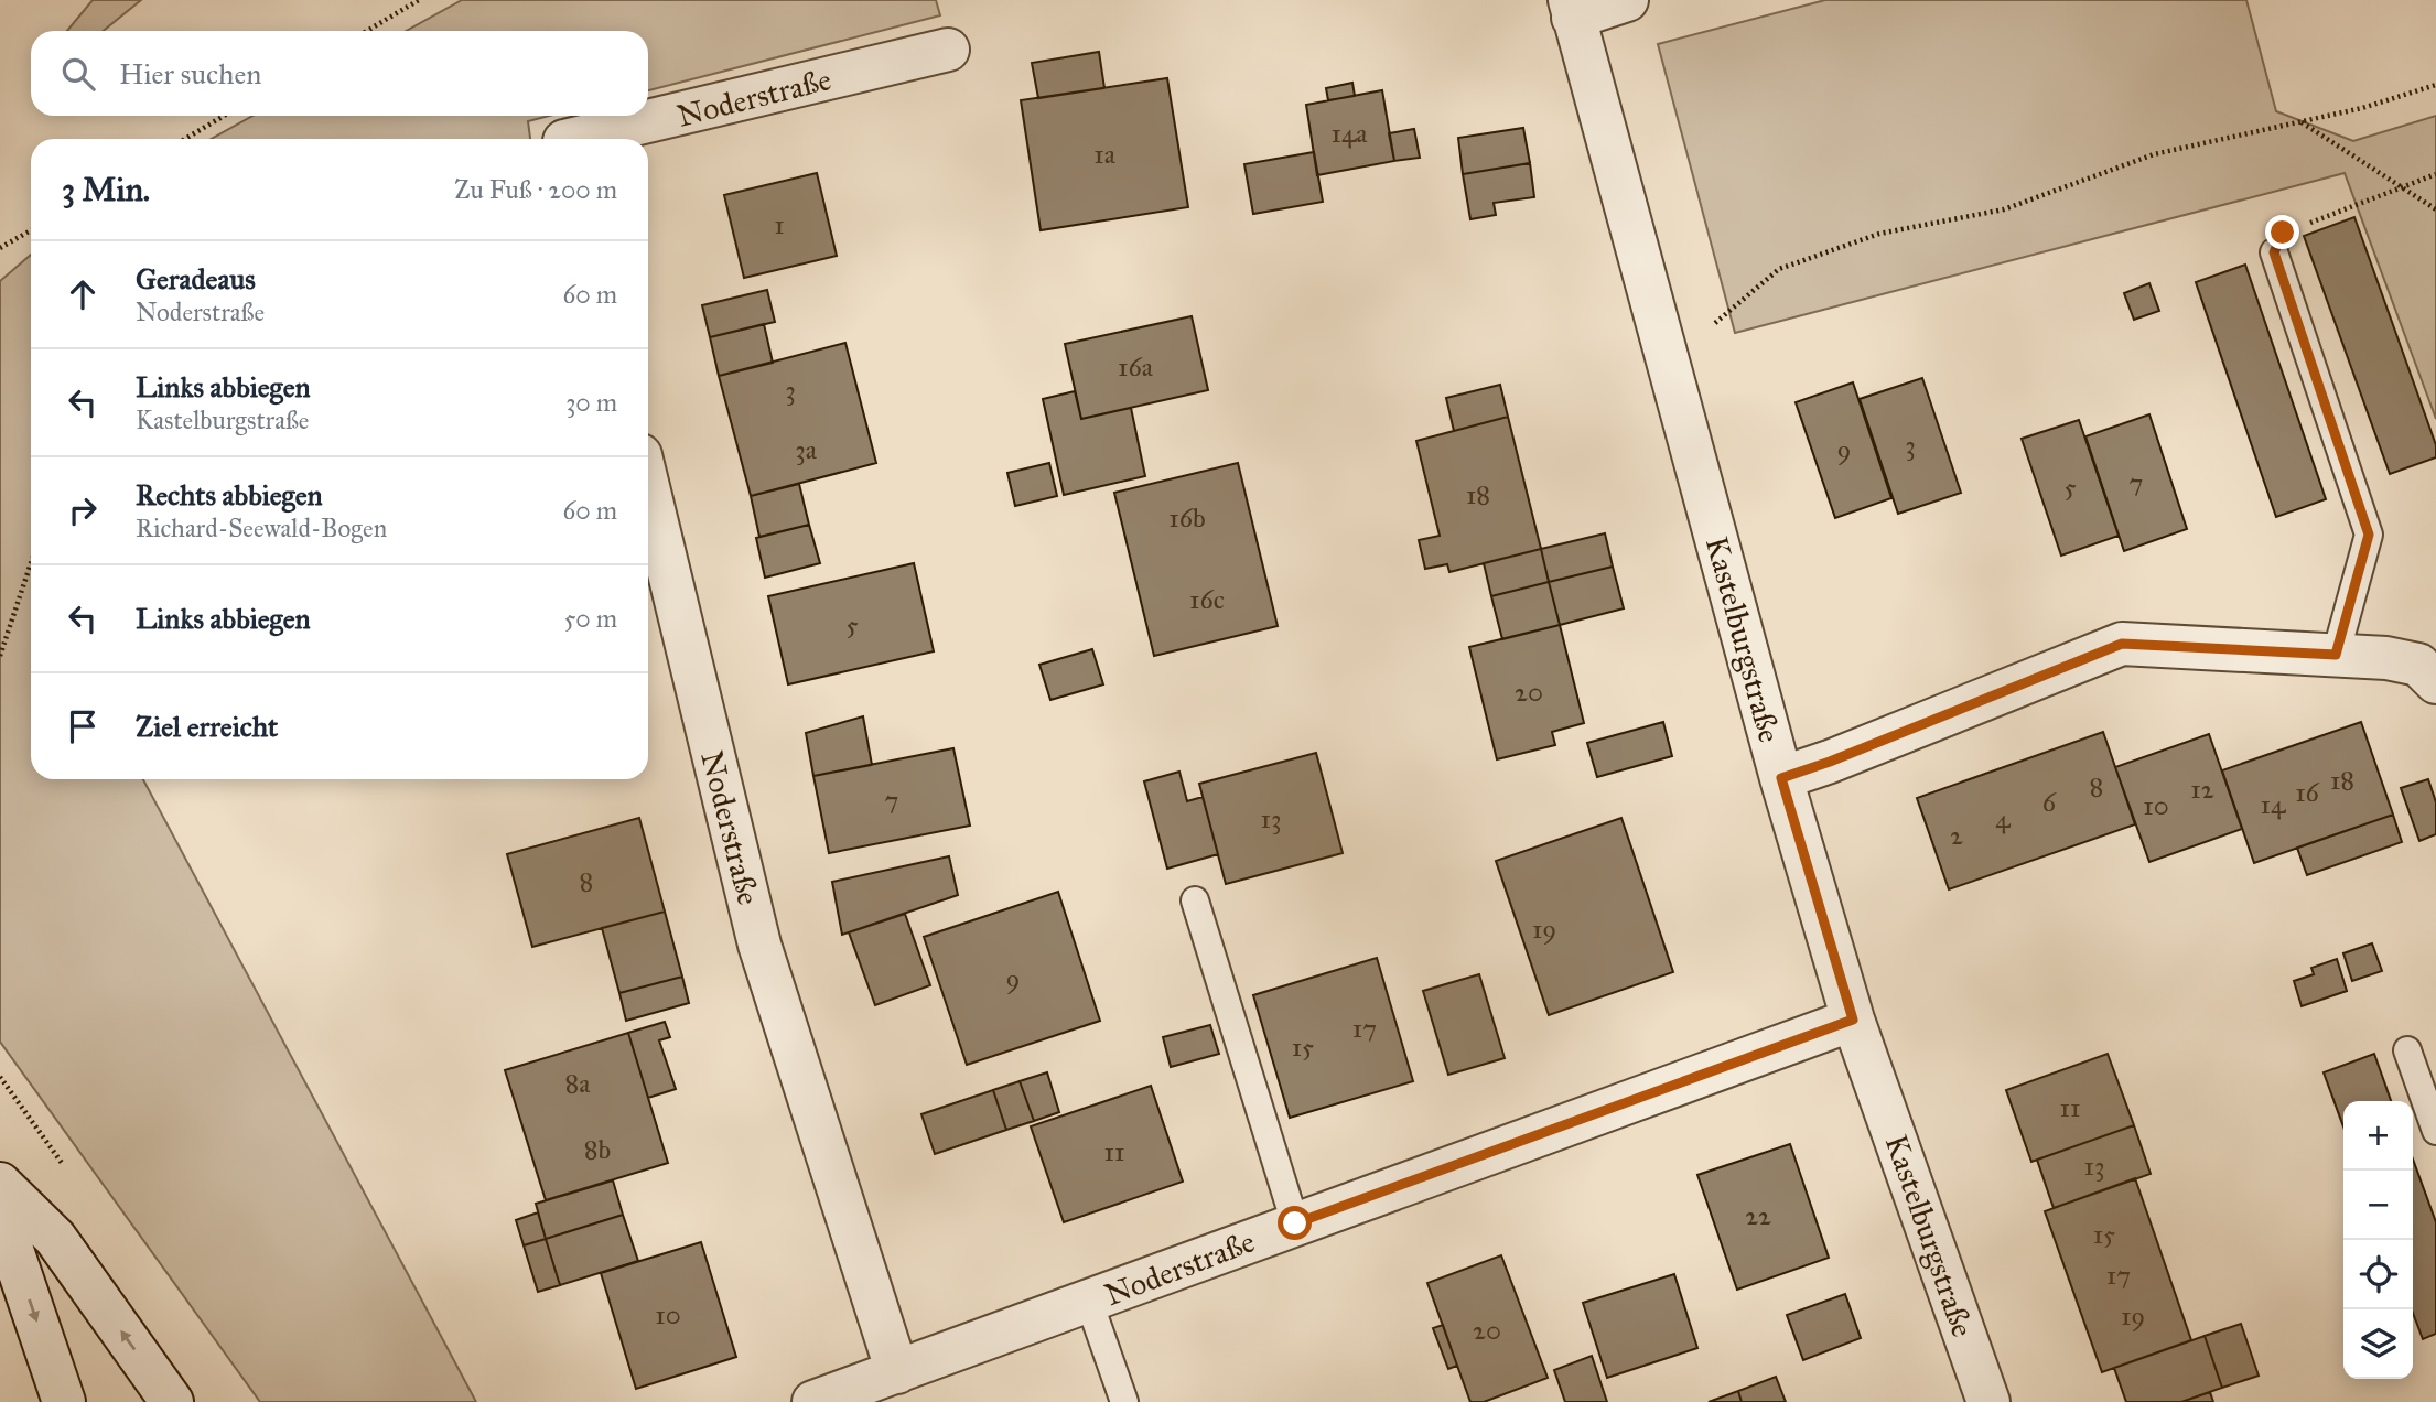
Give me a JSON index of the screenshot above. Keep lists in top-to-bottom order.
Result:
{
  "streets": {
    "street": ["Noderstraße", "Kastelburgstraße"]
  },
  "crossings": [
    ["Noderstraße", "Kastelburgstraße"]
  ],
  "house_numbers": [
    "14a",
    "1a",
    "1",
    "16a",
    "3",
    "3",
    "3a",
    "9",
    "7",
    "5",
    "18",
    "16b",
    "16c",
    "5",
    "20",
    "18",
    "8",
    "12",
    "16",
    "7",
    "6",
    "14",
    "10",
    "13",
    "4",
    "2",
    "8",
    "19",
    "9",
    "17",
    "15",
    "8a",
    "11",
    "8b",
    "11",
    "13",
    "22",
    "15",
    "17",
    "10",
    "19",
    "20"
  ],
  "page": {
    "search": "Hier suchen",
    "heading": ["3 Min.", "Zu Fuß · 200 m"],
    "list": [
      ["Geradeaus", "Noderstraße", "60 m"],
      ["Links abbiegen", "Kastelburgstraße", "30 m"],
      ["Rechts abbiegen", "Richard-Seewald-Bogen", "60 m"],
      ["Links abbiegen", "50 m"],
      "Ziel erreicht"
    ],
    "map_buttons": ["+", "−"]
  }
}
